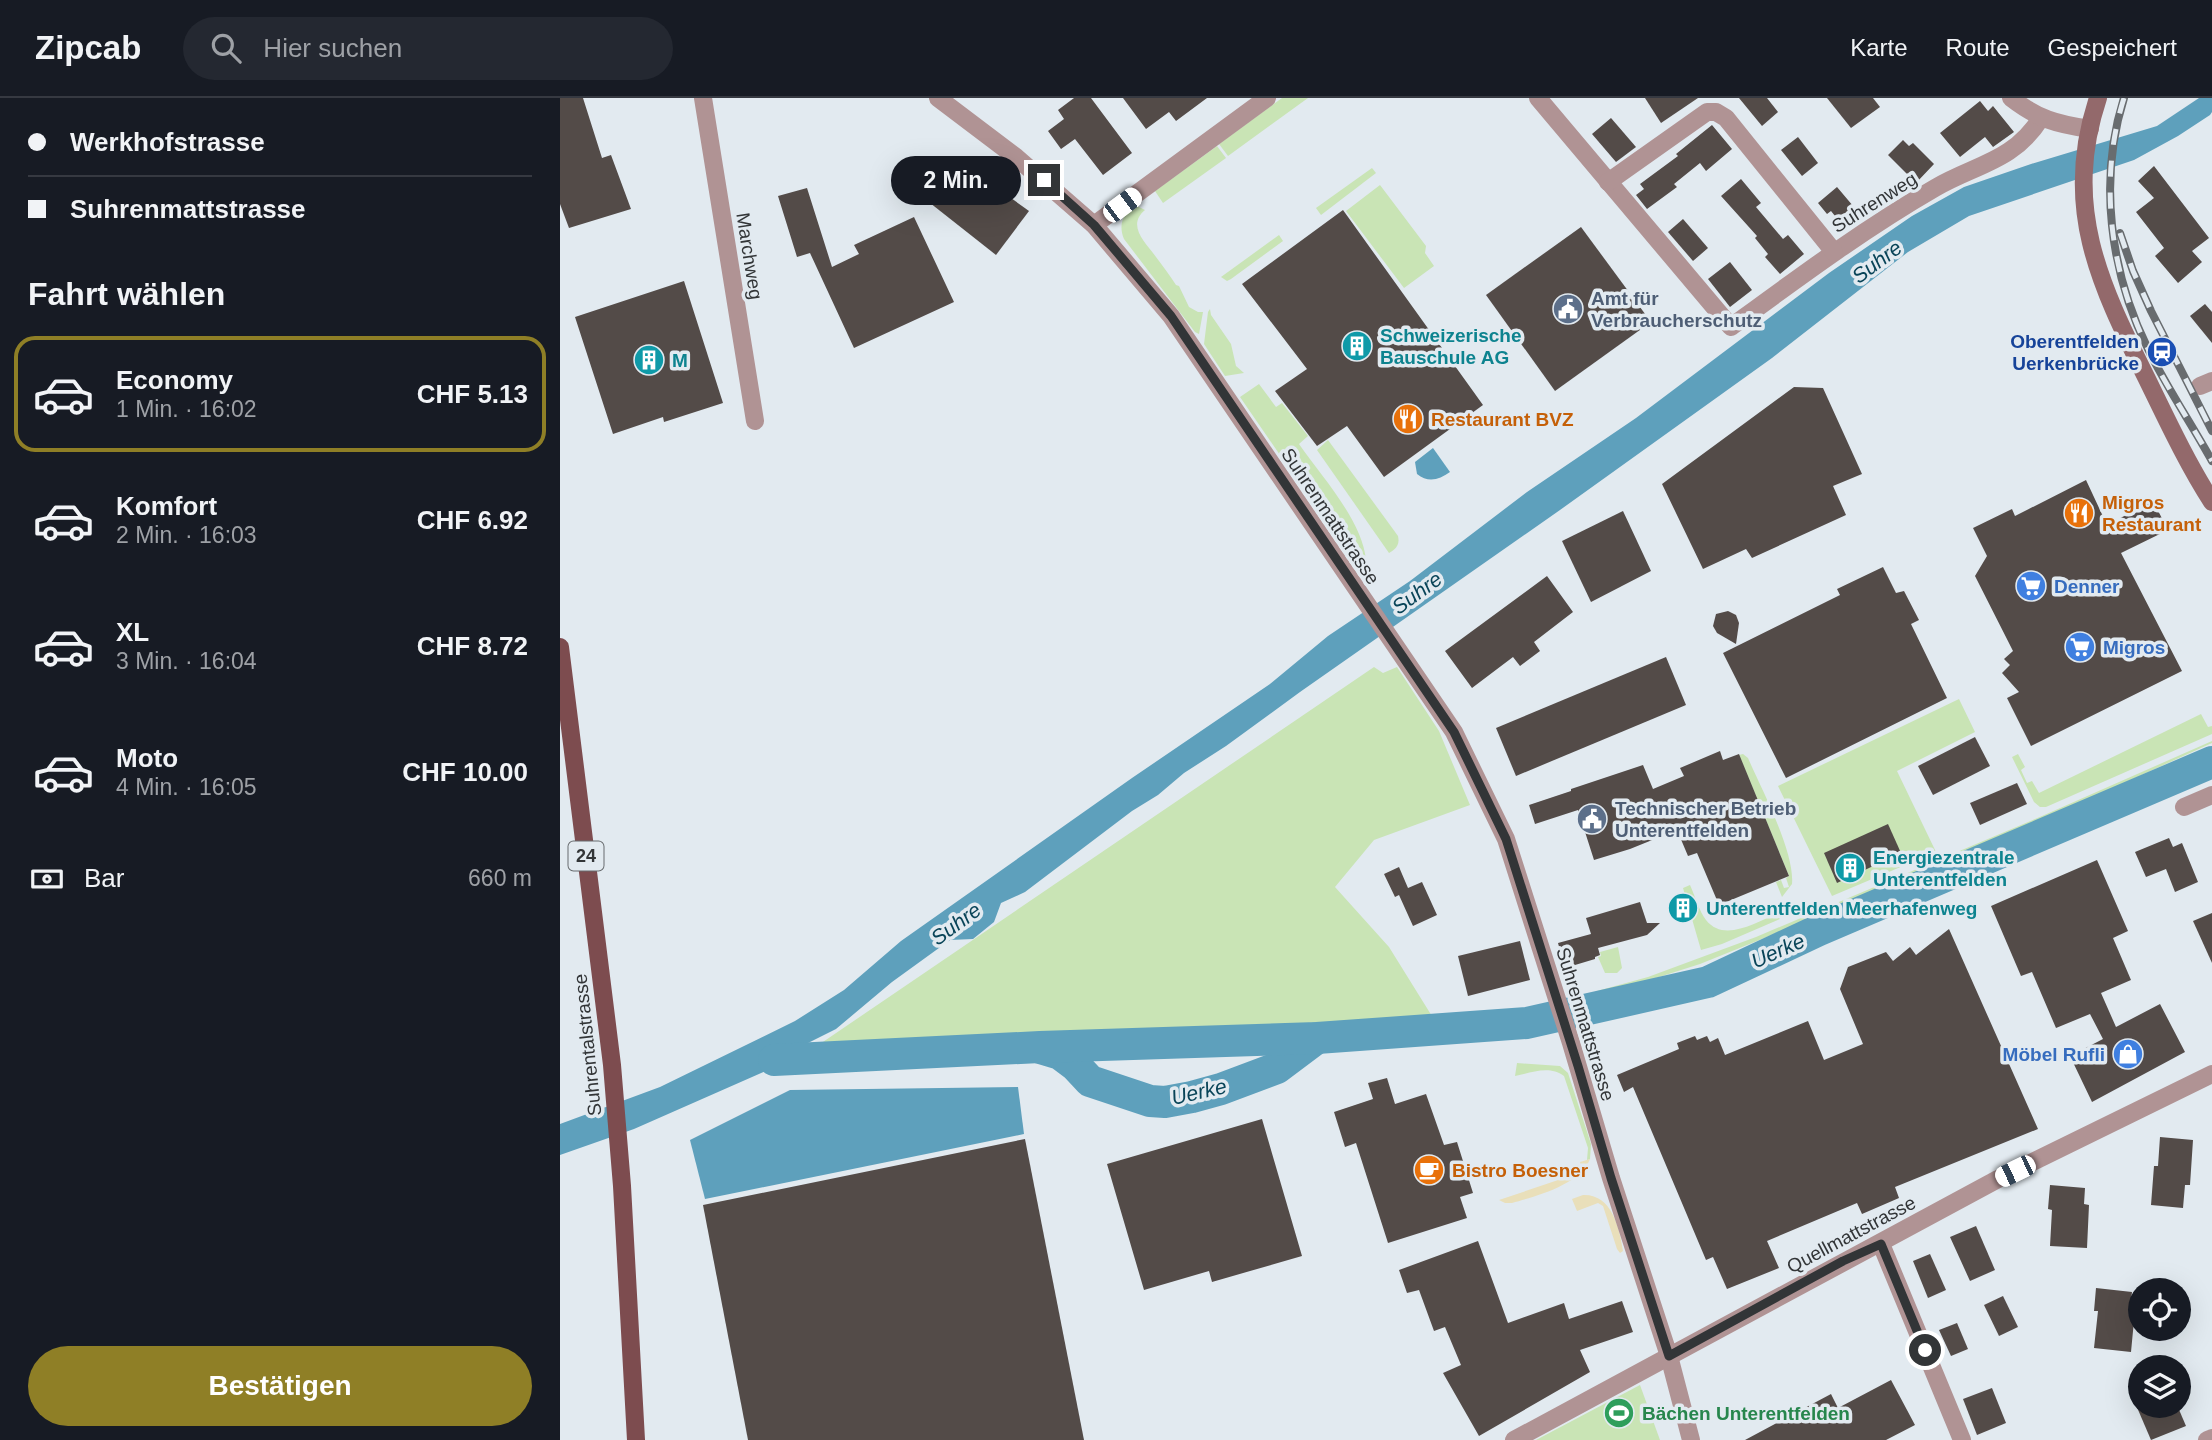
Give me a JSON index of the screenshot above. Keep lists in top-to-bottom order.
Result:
{
  "streets": {
    "main road": ["24", "Suhrentalstrasse"],
    "street": [
      "Suhrenweg",
      "Marchweg",
      "Suhrenmattstrasse",
      "Quellmattstrasse"
    ]
  },
  "crossings": [
    ["Suhrenmattstrasse", "Quellmattstrasse"]
  ],
  "water": ["Suhre", "Uerke"],
  "places": {
    "public building": ["Amt für Verbraucherschutz", "Technischer Betrieb Unterentfelden"],
    "building": [
      "Schweizerische Bauschule AG",
      "M",
      "Energiezentrale Unterentfelden",
      "Unterentfelden Meerhafenweg"
    ],
    "station": ["Oberentfelden Uerkenbrücke"],
    "restaurant": ["Restaurant BVZ", "Migros Restaurant"],
    "supermarket": ["Denner", "Migros"],
    "shop": ["Möbel Rufli"],
    "cafe": ["Bistro Boesner"],
    "sports": ["Bächen Unterentfelden"]
  },
  "page": {
    "header": "Zipcab",
    "search": "Hier suchen",
    "nav": ["Karte", "Route", "Gespeichert"],
    "banner": ["Werkhofstrasse", "Suhrenmattstrasse"],
    "bubble": "2 Min.",
    "heading": "Fahrt wählen",
    "list": [
      {
        "name": "Economy",
        "note": "1 Min. · 16:02",
        "value": "CHF 5.13"
      },
      {
        "name": "Komfort",
        "note": "2 Min. · 16:03",
        "value": "CHF 6.92"
      },
      {
        "name": "XL",
        "note": "3 Min. · 16:04",
        "value": "CHF 8.72"
      },
      {
        "name": "Moto",
        "note": "4 Min. · 16:05",
        "value": "CHF 10.00"
      }
    ],
    "pay": ["Bar", "660 m"],
    "buttons": "Bestätigen"
  }
}
